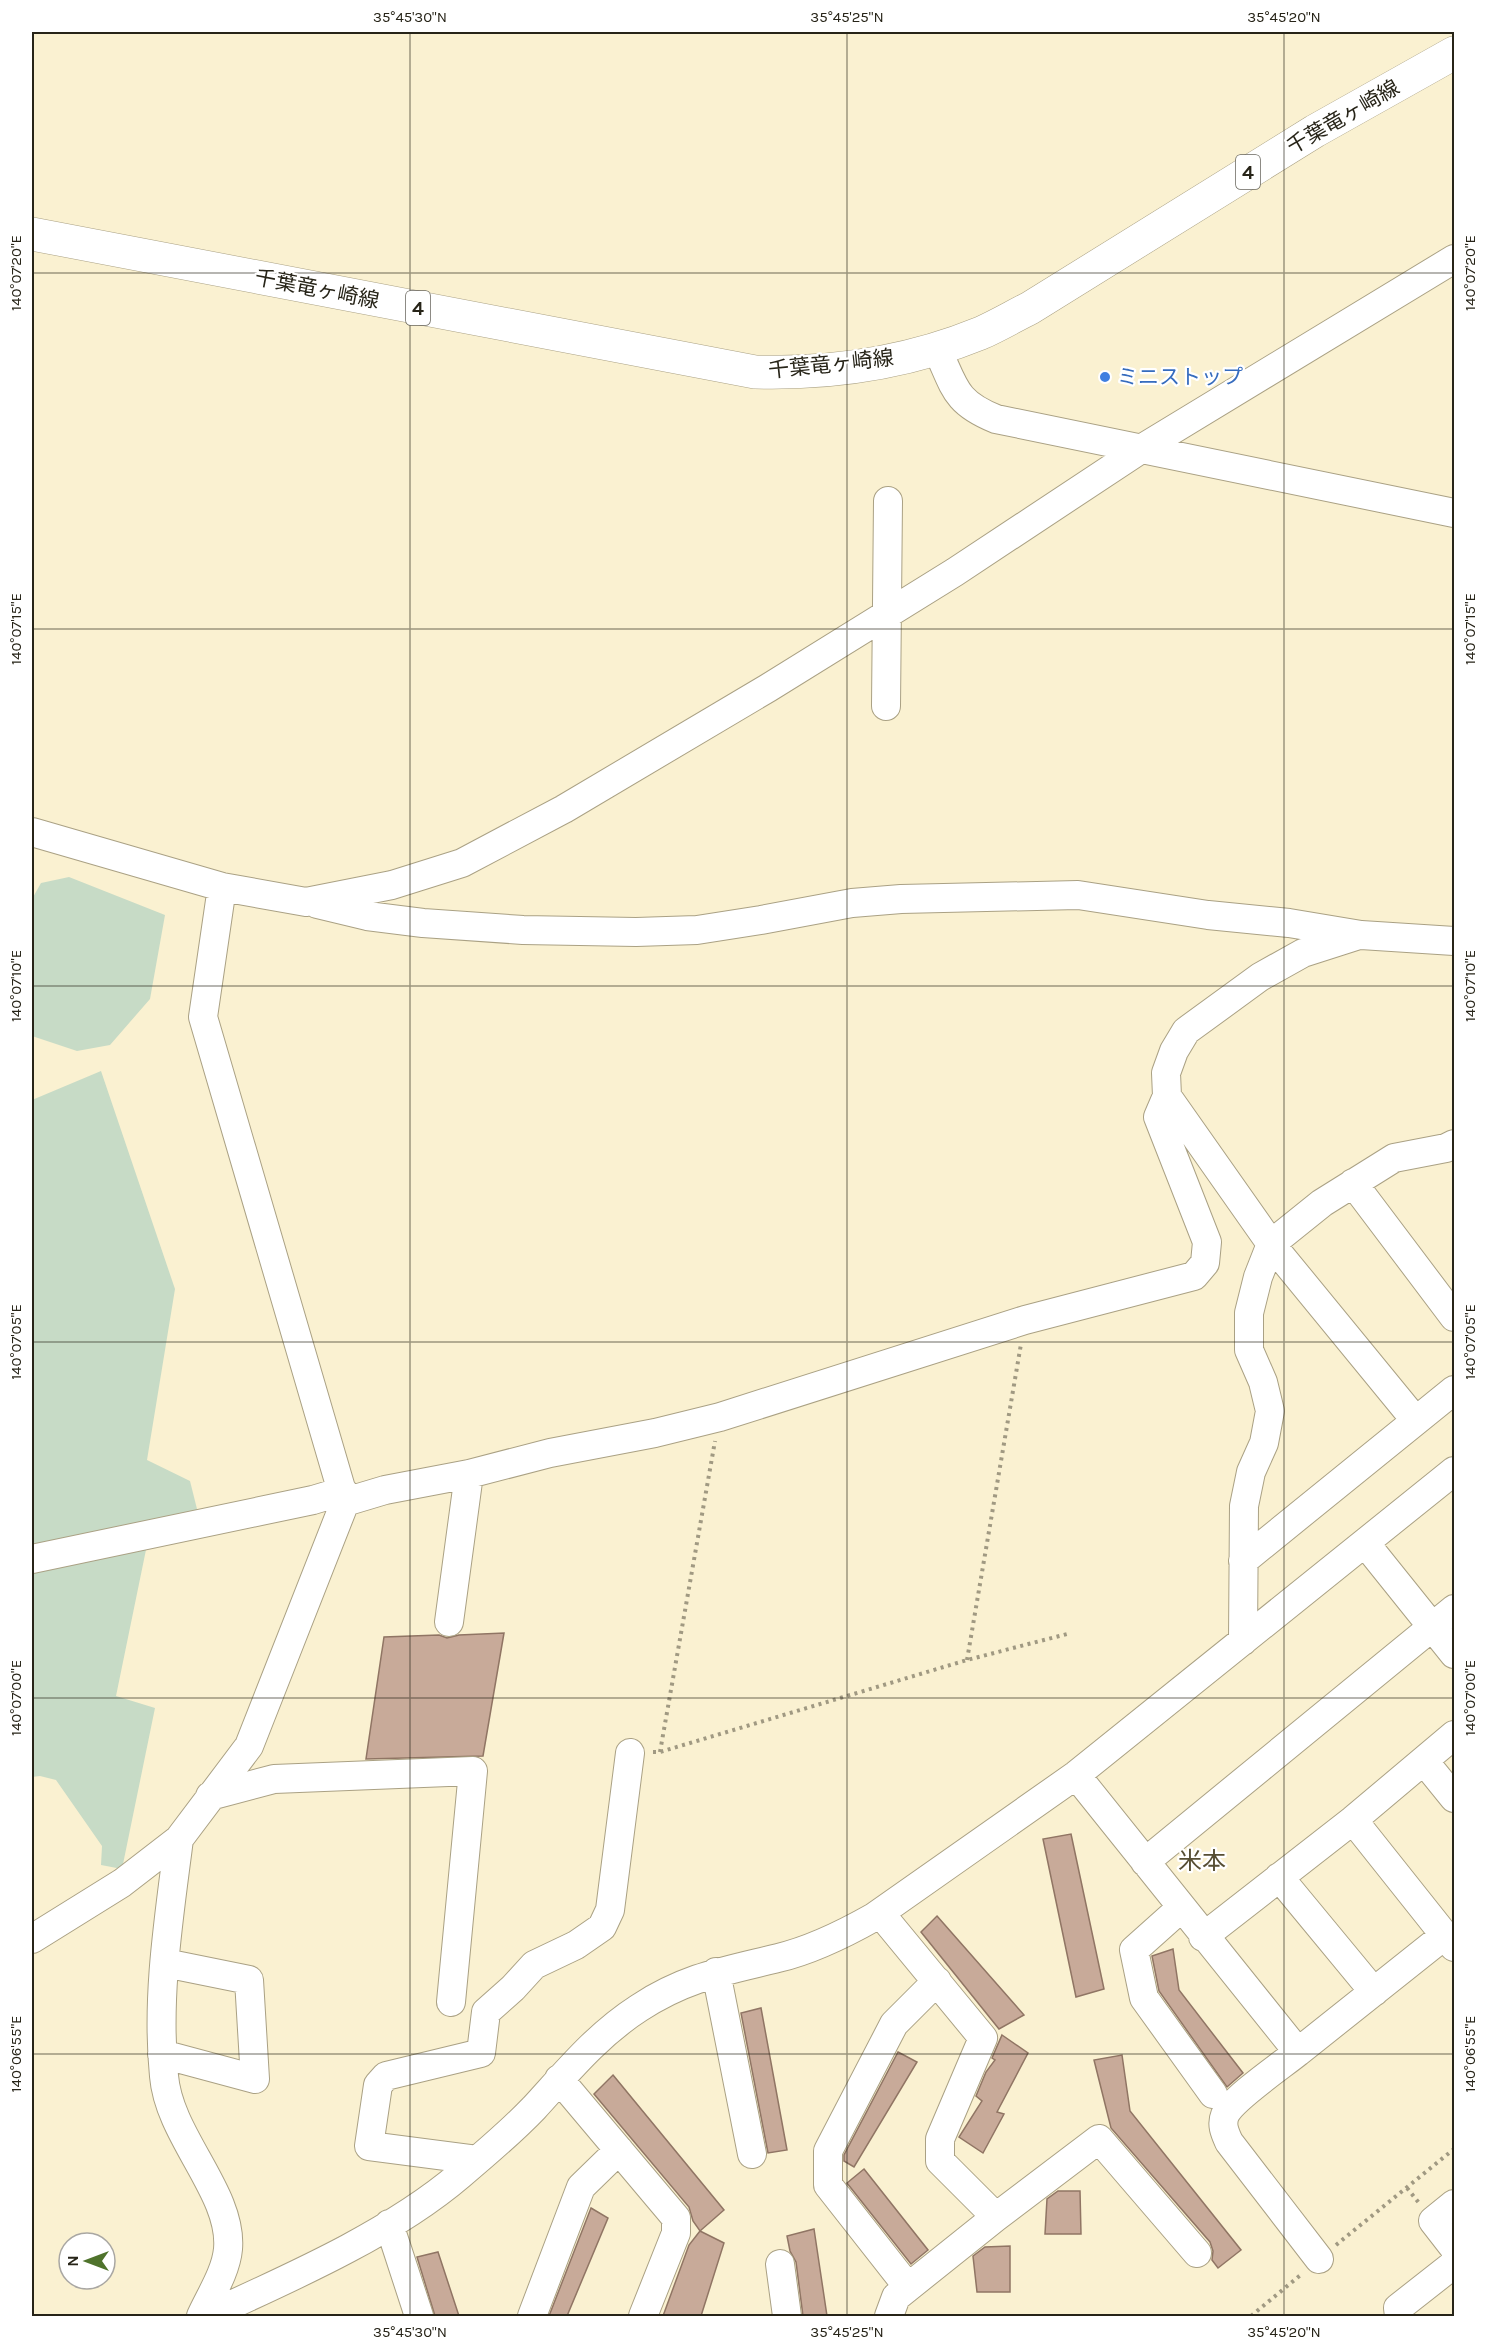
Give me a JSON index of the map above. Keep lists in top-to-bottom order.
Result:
{
  "streets": {
    "main road": ["千葉竜ヶ崎線", "4"]
  },
  "districts": ["米本"],
  "places": ["ミニストップ"],
  "north": "left",
  "coordinates": [
    "35°45'30\"N",
    "35°45'25\"N",
    "35°45'20\"N",
    "140°07'20\"E",
    "140°07'15\"E",
    "140°07'10\"E",
    "140°07'05\"E",
    "140°07'00\"E",
    "140°06'55\"E"
  ]
}
